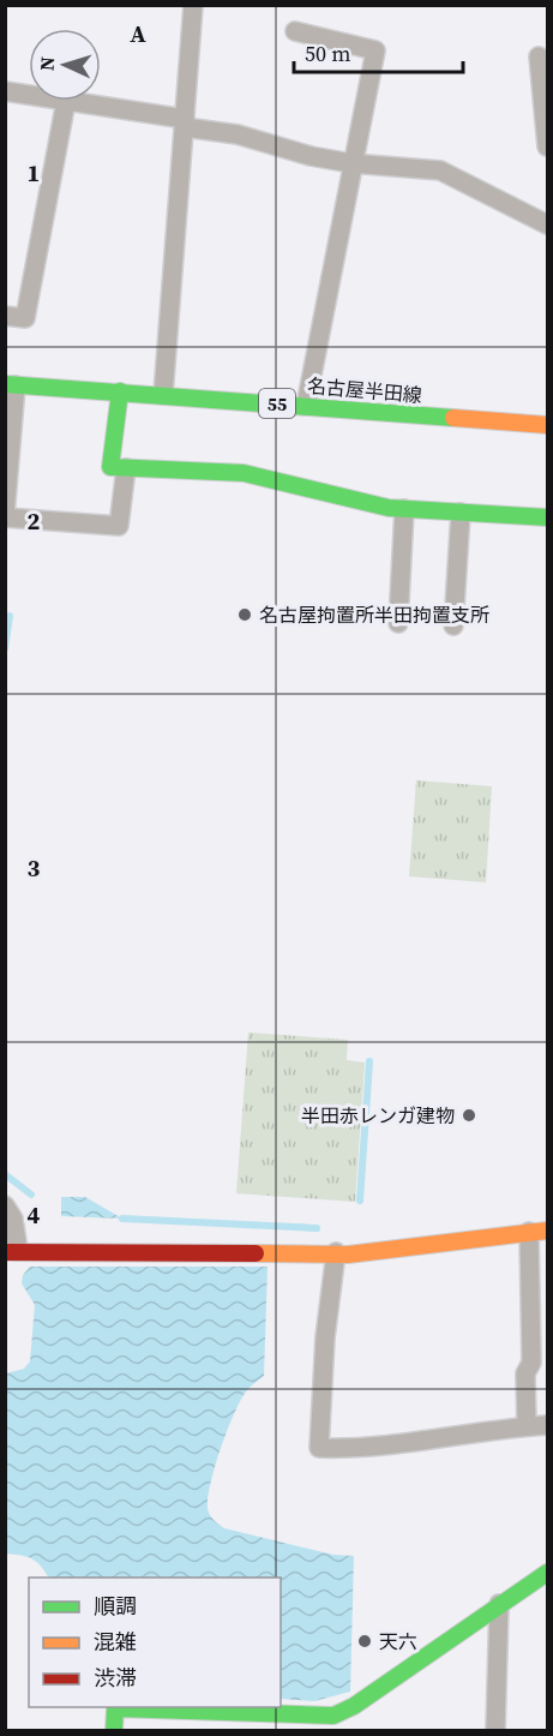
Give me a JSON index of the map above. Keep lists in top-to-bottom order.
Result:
{
  "streets": {
    "street": ["名古屋半田線", "55"]
  },
  "places": ["名古屋拘置所半田拘置支所", "半田赤レンガ建物", "天六"],
  "legend": ["順調", "混雑", "渋滞"],
  "scale_bar": "50 m",
  "north": "left",
  "grid": {
    "columns": ["A"],
    "rows": [
      "1",
      "2",
      "3",
      "4"
    ]
  }
}
